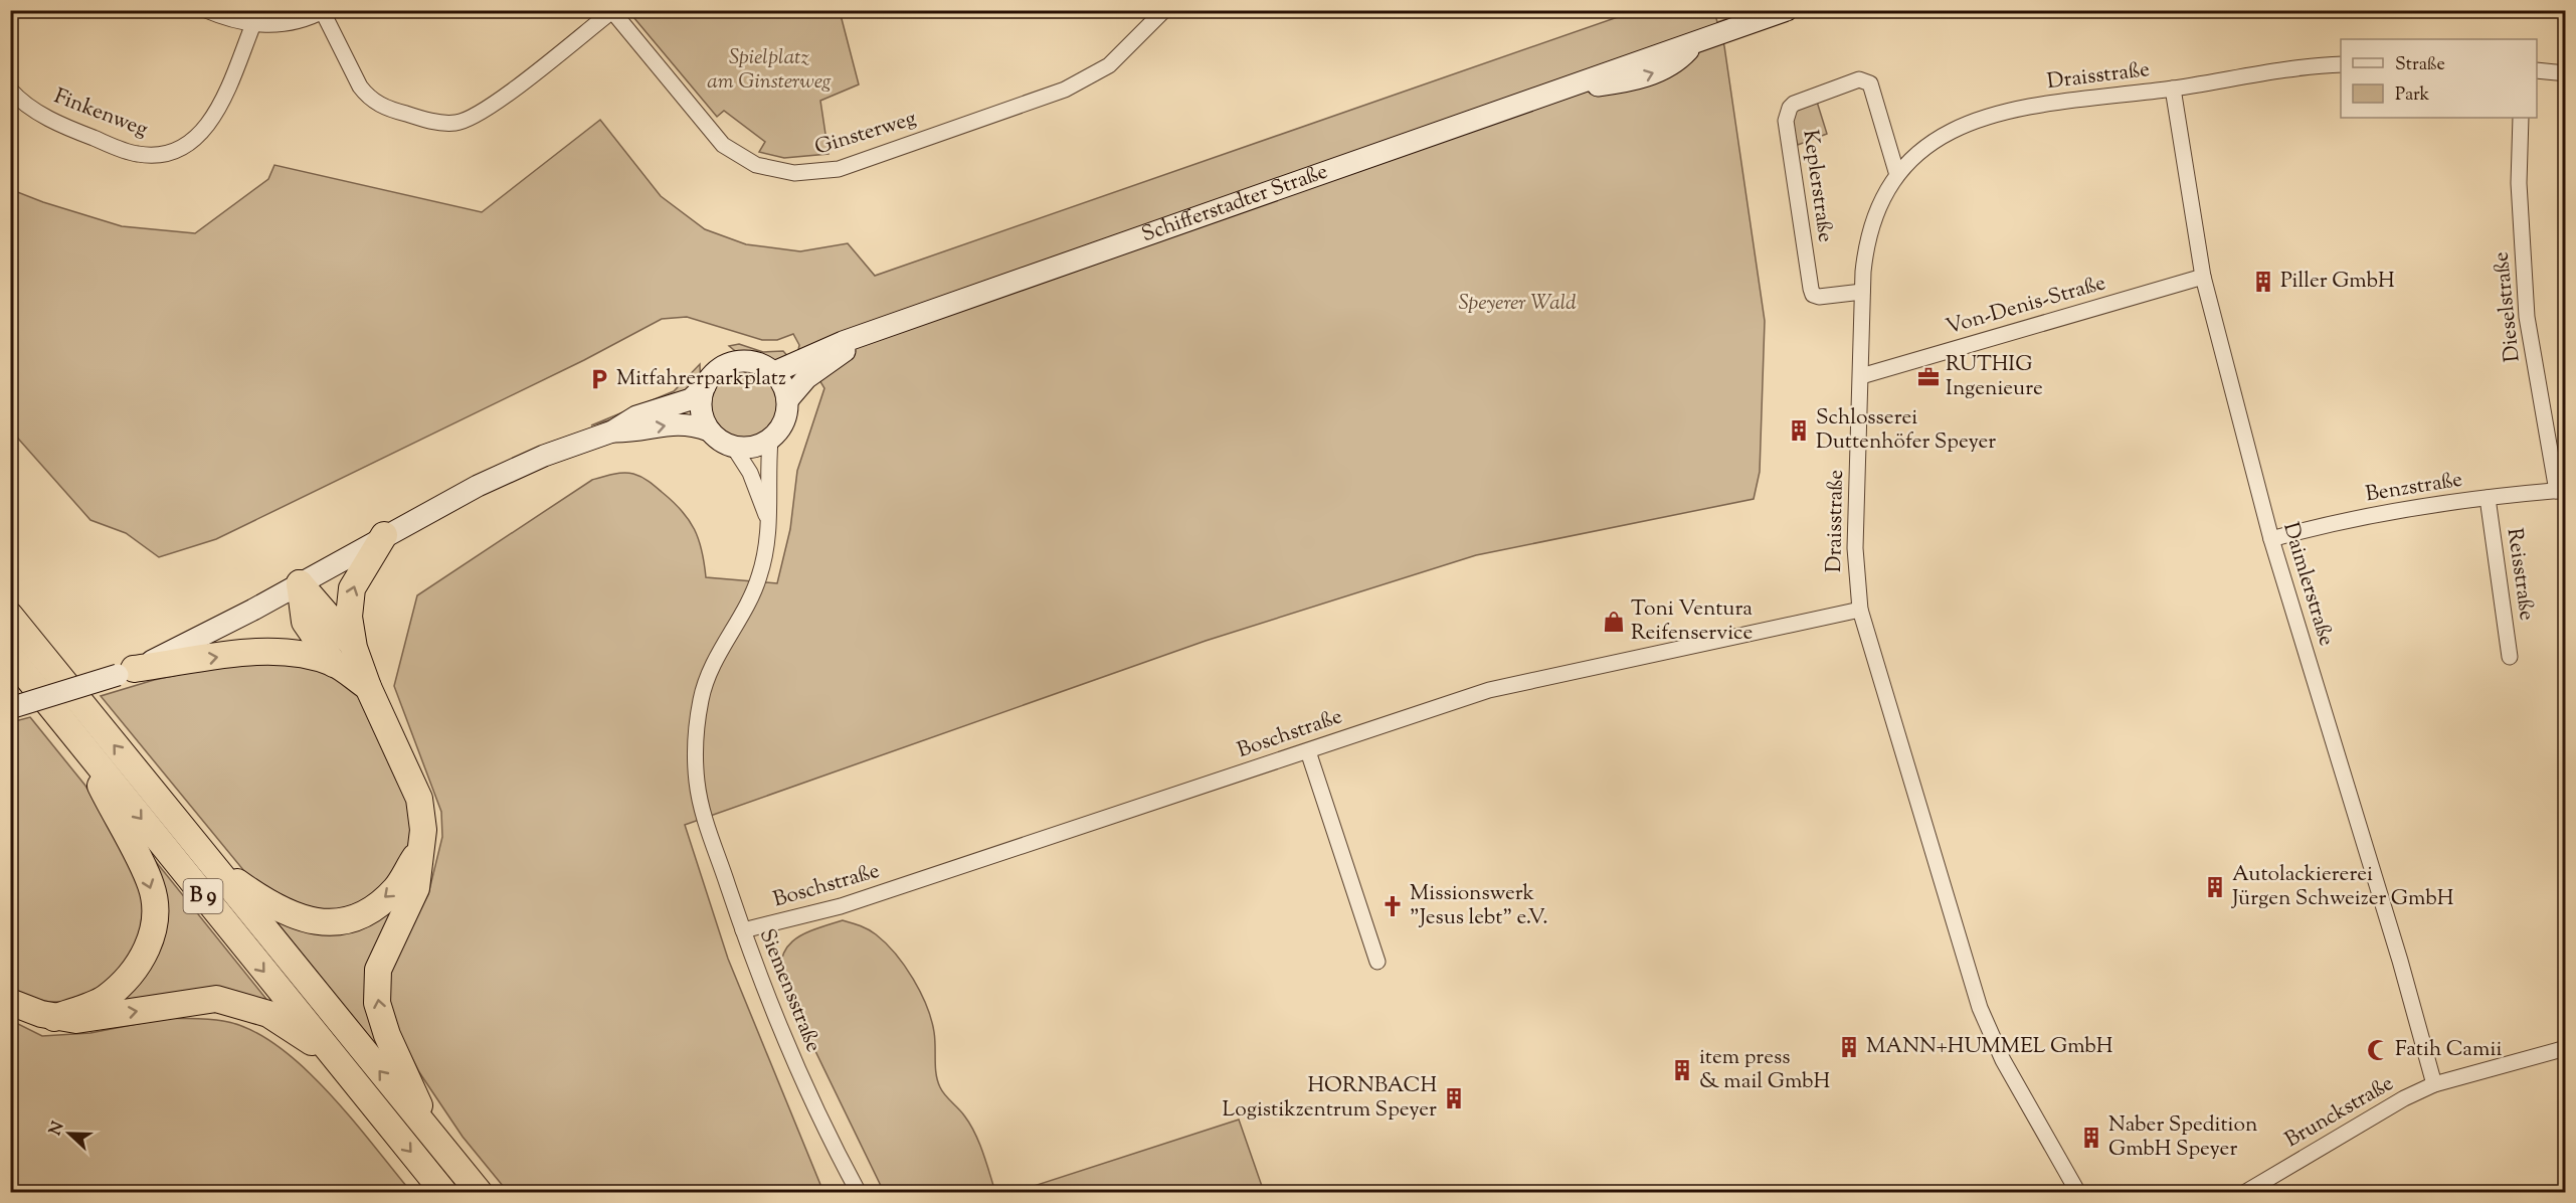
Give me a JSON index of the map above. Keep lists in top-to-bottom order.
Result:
{
  "streets": {
    "highway": ["B 9"],
    "main road": ["Schifferstadter Straße"],
    "street": [
      "Draisstraße",
      "Finkenweg",
      "Ginsterweg",
      "Keplerstraße",
      "Von-Denis-Straße",
      "Dieselstraße",
      "Benzstraße",
      "Reisstraße",
      "Daimlerstraße",
      "Boschstraße",
      "Siemensstraße",
      "Brunckstraße"
    ]
  },
  "crossings": [
    ["Draisstraße", "Keplerstraße"],
    ["Draisstraße", "Von-Denis-Straße"],
    ["Draisstraße", "Daimlerstraße"],
    ["Draisstraße", "Boschstraße"],
    ["Schifferstadter Straße", "Siemensstraße"],
    ["Von-Denis-Straße", "Daimlerstraße"],
    ["Dieselstraße", "Benzstraße"],
    ["Benzstraße", "Reisstraße"],
    ["Benzstraße", "Daimlerstraße"],
    ["Daimlerstraße", "Brunckstraße"],
    ["Boschstraße", "Siemensstraße"]
  ],
  "parks": ["Spielplatz am Ginsterweg", "Speyerer Wald"],
  "places": {
    "building": [
      "Piller GmbH",
      "Schlosserei Duttenhöfer Speyer",
      "Autolackiererei Jürgen Schweizer GmbH",
      "MANN+HUMMEL GmbH",
      "item press & mail GmbH",
      "HORNBACH Logistikzentrum Speyer",
      "Naber Spedition GmbH Speyer"
    ],
    "office": ["RUTHIG Ingenieure"],
    "parking": ["Mitfahrerparkplatz"],
    "shop": ["Toni Ventura Reifenservice"],
    "church": ["Missionswerk \"Jesus lebt\" e.V."],
    "mosque": ["Fatih Camii"]
  },
  "legend": ["Straße", "Park"],
  "north": "left"
}
